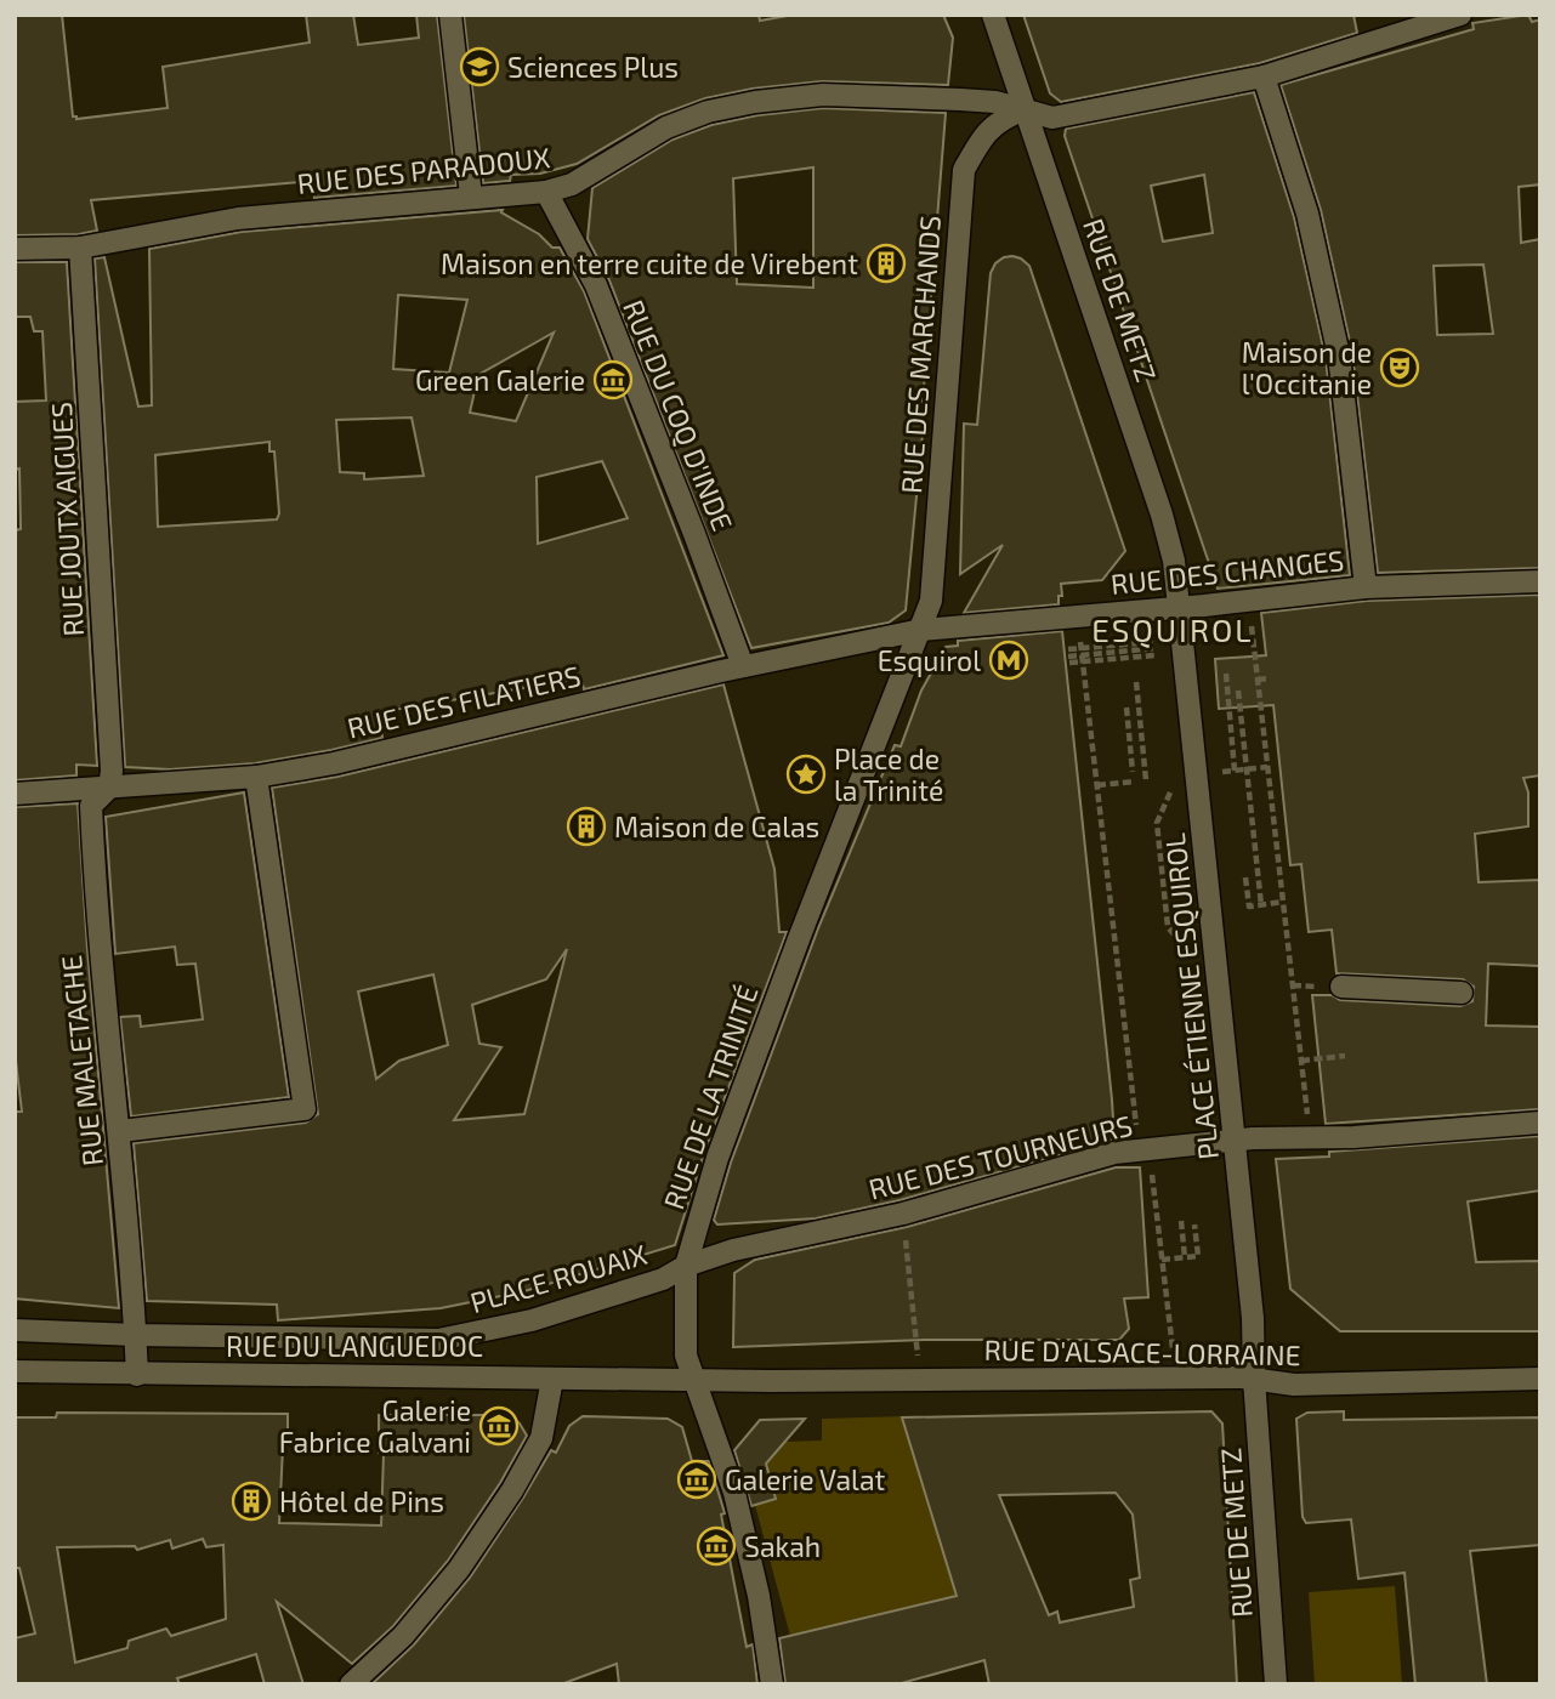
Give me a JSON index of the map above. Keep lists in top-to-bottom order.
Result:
{
  "streets": {
    "street": [
      "RUE DES PARADOUX",
      "RUE DE METZ",
      "RUE DES MARCHANDS",
      "RUE DU COQ D'INDE",
      "RUE JOUTX AIGUES",
      "RUE DES CHANGES",
      "RUE DES FILATIERS",
      "PLACE ÉTIENNE ESQUIROL",
      "RUE MALETACHE",
      "RUE DE LA TRINITÉ",
      "RUE DES TOURNEURS",
      "PLACE ROUAIX",
      "RUE DU LANGUEDOC",
      "RUE D'ALSACE-LORRAINE"
    ]
  },
  "crossings": [
    ["RUE DES PARADOUX", "RUE DE METZ"],
    ["RUE DES PARADOUX", "RUE DES MARCHANDS"],
    ["RUE DES PARADOUX", "RUE DU COQ D'INDE"],
    ["RUE DES PARADOUX", "RUE JOUTX AIGUES"],
    ["RUE DE METZ", "RUE DES MARCHANDS"],
    ["RUE DE METZ", "RUE DES CHANGES"],
    ["RUE DE METZ", "PLACE ÉTIENNE ESQUIROL"],
    ["RUE DE METZ", "RUE D'ALSACE-LORRAINE"],
    ["RUE DES MARCHANDS", "RUE DES CHANGES"],
    ["RUE DES MARCHANDS", "RUE DES FILATIERS"],
    ["RUE DES MARCHANDS", "RUE DE LA TRINITÉ"],
    ["RUE DU COQ D'INDE", "RUE DES FILATIERS"],
    ["RUE JOUTX AIGUES", "RUE DES FILATIERS"],
    ["RUE JOUTX AIGUES", "RUE MALETACHE"],
    ["RUE DES CHANGES", "RUE DES FILATIERS"],
    ["RUE DES CHANGES", "PLACE ÉTIENNE ESQUIROL"],
    ["RUE DES CHANGES", "RUE DE LA TRINITÉ"],
    ["RUE DES FILATIERS", "RUE MALETACHE"],
    ["RUE DES FILATIERS", "RUE DE LA TRINITÉ"],
    ["PLACE ÉTIENNE ESQUIROL", "RUE DES TOURNEURS"],
    ["PLACE ÉTIENNE ESQUIROL", "RUE D'ALSACE-LORRAINE"],
    ["RUE MALETACHE", "RUE DU LANGUEDOC"],
    ["RUE DE LA TRINITÉ", "PLACE ROUAIX"],
    ["RUE DE LA TRINITÉ", "RUE DU LANGUEDOC"],
    ["RUE DE LA TRINITÉ", "RUE D'ALSACE-LORRAINE"],
    ["RUE DES TOURNEURS", "PLACE ROUAIX"],
    ["PLACE ROUAIX", "RUE DU LANGUEDOC"],
    ["RUE DU LANGUEDOC", "RUE D'ALSACE-LORRAINE"]
  ],
  "districts": ["ESQUIROL"],
  "places": {
    "school or university": ["Sciences Plus"],
    "building": ["Maison en terre cuite de Virebent", "Maison de Calas", "Hôtel de Pins"],
    "theatre": ["Maison de l'Occitanie"],
    "museum": [
      "Green Galerie",
      "Galerie Fabrice Galvani",
      "Galerie Valat",
      "Sakah"
    ],
    "metro station": ["Esquirol"],
    "place": ["Place de la Trinité"]
  }
}
